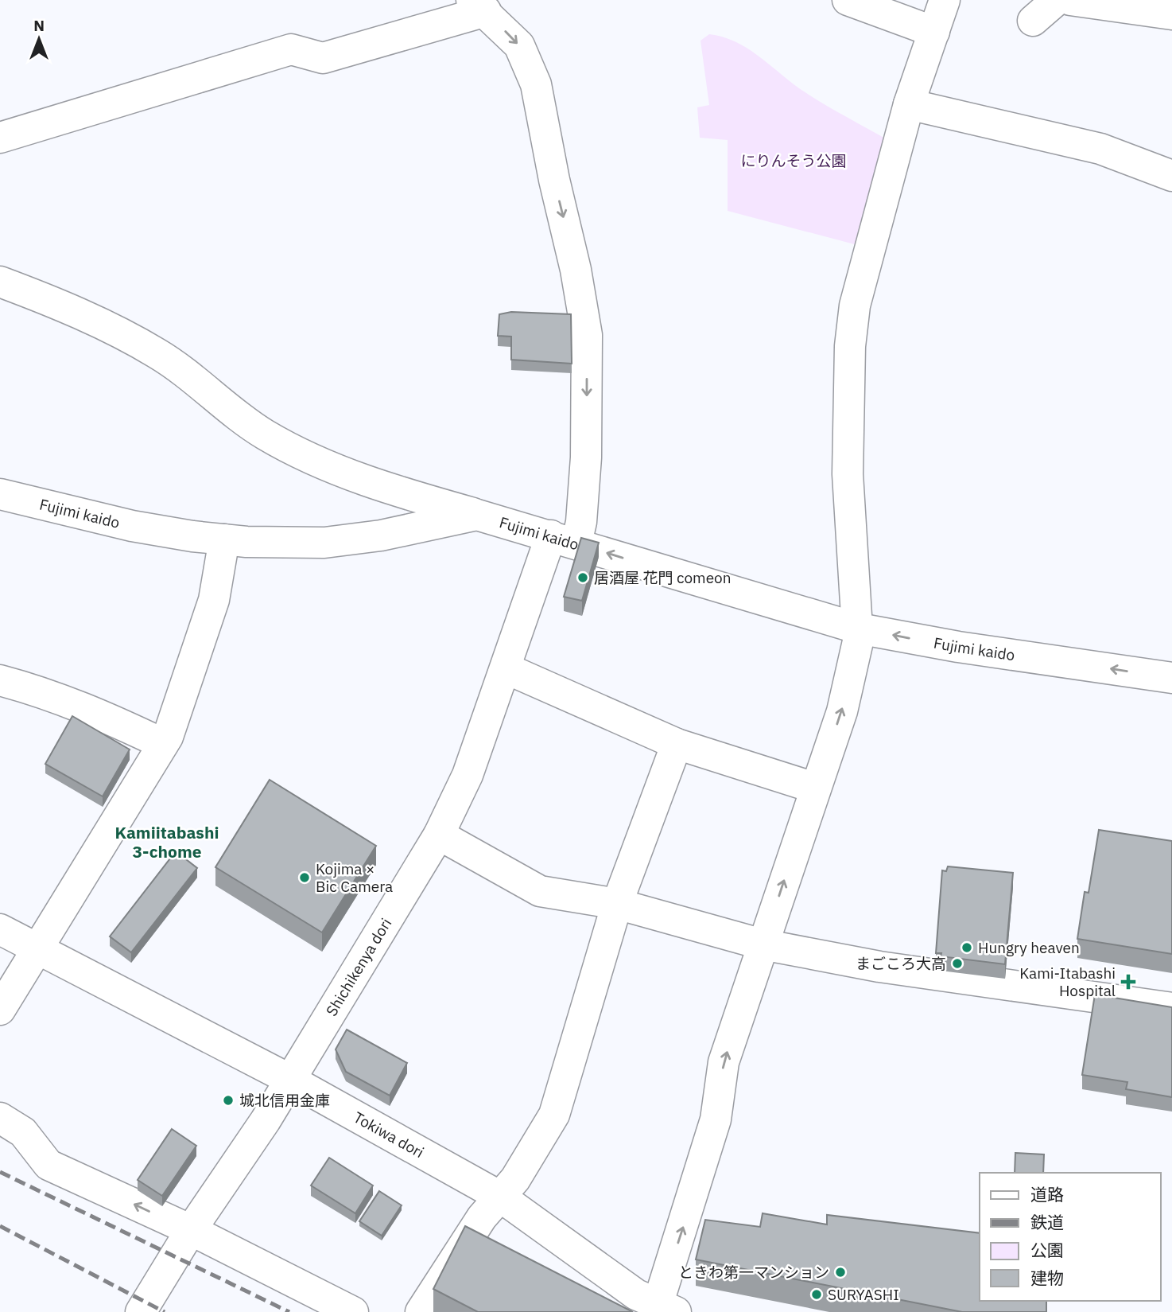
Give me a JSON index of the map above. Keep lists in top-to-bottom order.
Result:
{
  "streets": {
    "street": ["Fujimi kaido", "Shichikenya dori", "Tokiwa dori"]
  },
  "crossings": [
    ["Fujimi kaido", "Shichikenya dori"],
    ["Shichikenya dori", "Tokiwa dori"]
  ],
  "districts": ["Kamiitabashi 3-chome"],
  "parks": ["にりんそう公園"],
  "places": {
    "other": [
      "居酒屋 花門 comeon",
      "Kojima × Bic Camera",
      "Hungry heaven",
      "まごころ大高",
      "城北信用金庫",
      "ときわ第一マンション",
      "SURYASHI"
    ],
    "health": ["Kami-Itabashi Hospital"]
  },
  "legend": [
    "道路",
    "鉄道",
    "公園",
    "建物"
  ],
  "north": "top"
}
